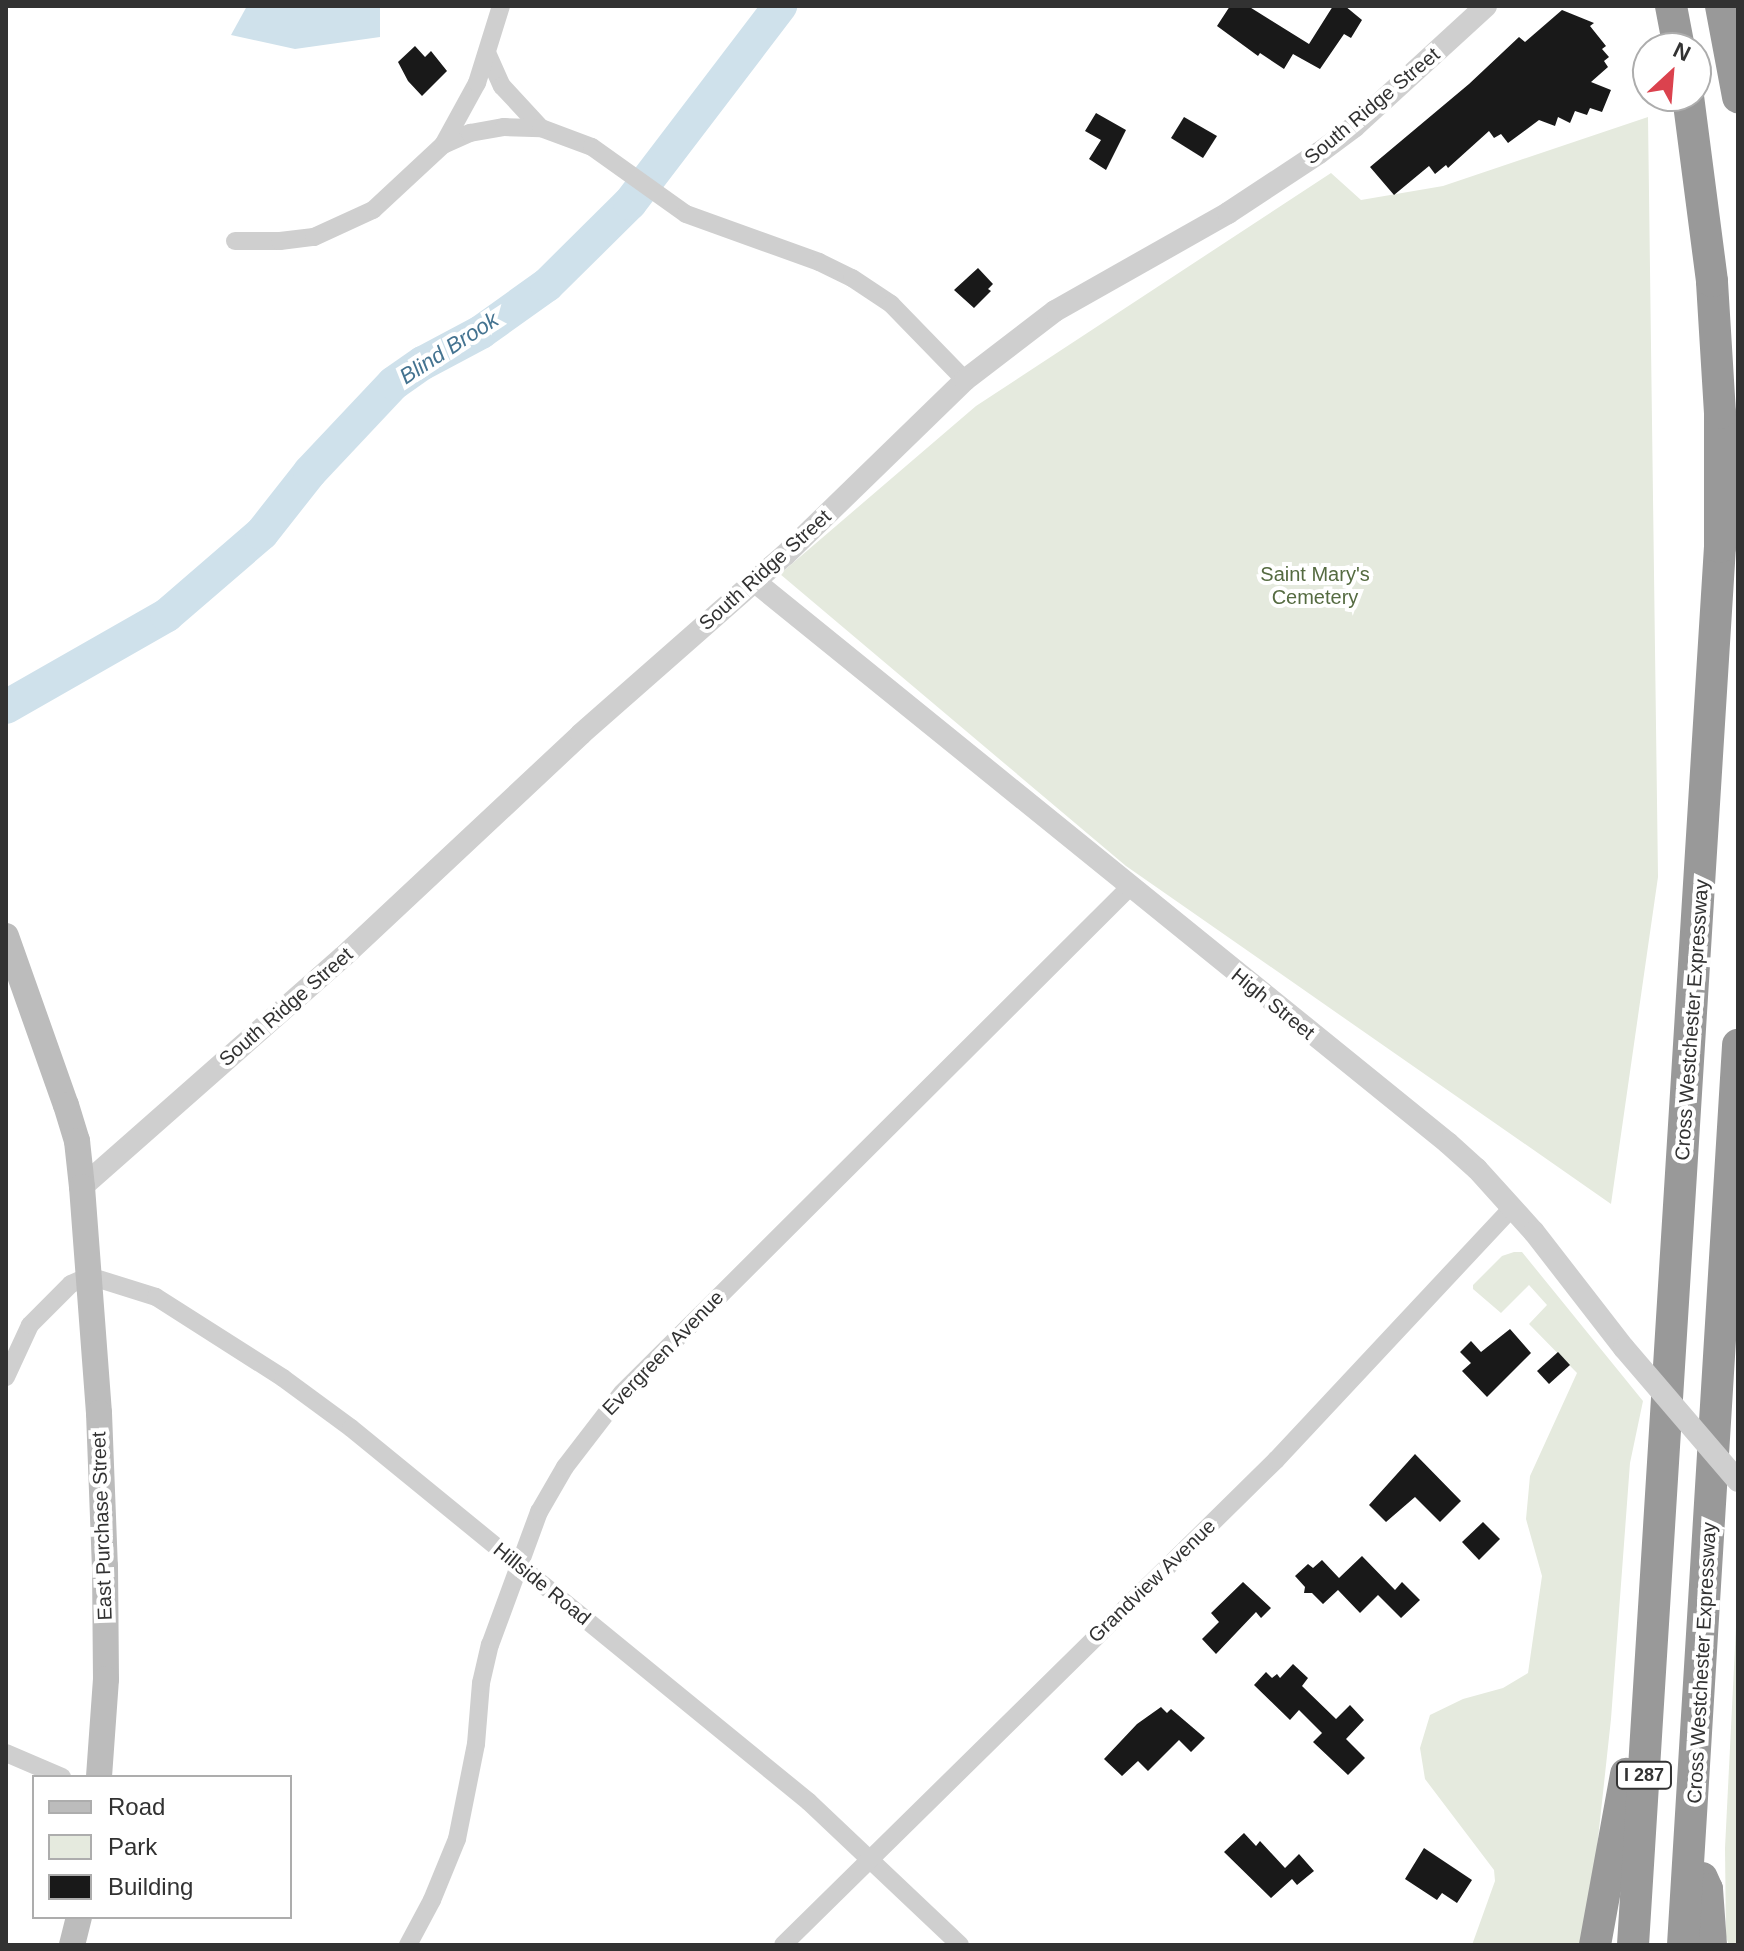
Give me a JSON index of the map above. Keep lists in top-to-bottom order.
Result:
{
  "streets": {
    "highway": ["Cross Westchester Expressway", "I 287"],
    "main road": ["East Purchase Street"],
    "street": [
      "South Ridge Street",
      "High Street",
      "Evergreen Avenue",
      "Grandview Avenue",
      "Hillside Road"
    ]
  },
  "crossings": [
    ["South Ridge Street", "High Street"],
    ["South Ridge Street", "East Purchase Street"],
    ["High Street", "Evergreen Avenue"],
    ["High Street", "Grandview Avenue"],
    ["Evergreen Avenue", "Hillside Road"],
    ["East Purchase Street", "Hillside Road"],
    ["Grandview Avenue", "Hillside Road"]
  ],
  "water": ["Blind Brook"],
  "parks": ["Saint Mary's Cemetery"],
  "legend": ["Road", "Park", "Building"],
  "north": "top right"
}
